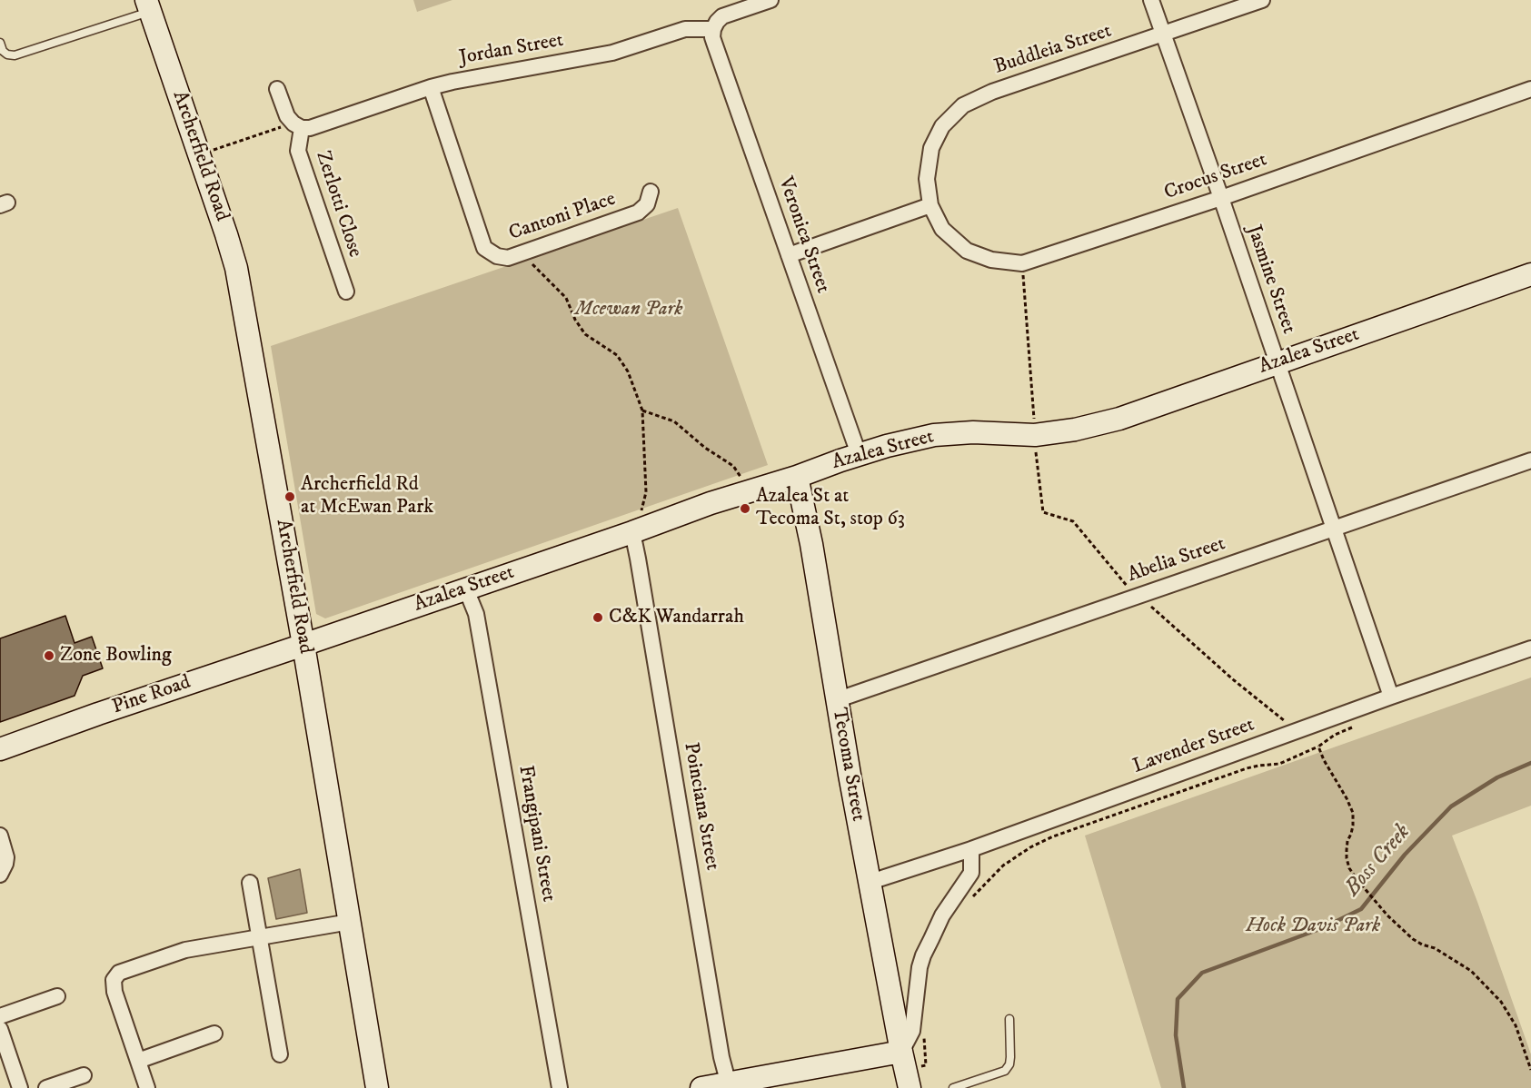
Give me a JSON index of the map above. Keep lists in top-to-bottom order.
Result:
{
  "streets": {
    "street": [
      "Jordan Street",
      "Buddleia Street",
      "Archerfield Road",
      "Crocus Street",
      "Zerlotti Close",
      "Cantoni Place",
      "Veronica Street",
      "Jasmine Street",
      "Azalea Street",
      "Abelia Street",
      "Pine Road",
      "Lavender Street",
      "Tecoma Street",
      "Poinciana Street",
      "Frangipani Street"
    ]
  },
  "crossings": [
    ["Jordan Street", "Zerlotti Close"],
    ["Jordan Street", "Cantoni Place"],
    ["Jordan Street", "Veronica Street"],
    ["Buddleia Street", "Crocus Street"],
    ["Buddleia Street", "Jasmine Street"],
    ["Archerfield Road", "Azalea Street"],
    ["Archerfield Road", "Pine Road"],
    ["Crocus Street", "Jasmine Street"],
    ["Veronica Street", "Azalea Street"],
    ["Jasmine Street", "Azalea Street"],
    ["Jasmine Street", "Abelia Street"],
    ["Jasmine Street", "Lavender Street"],
    ["Azalea Street", "Pine Road"],
    ["Azalea Street", "Tecoma Street"],
    ["Azalea Street", "Poinciana Street"],
    ["Azalea Street", "Frangipani Street"],
    ["Abelia Street", "Tecoma Street"],
    ["Lavender Street", "Tecoma Street"]
  ],
  "water": ["Boss Creek"],
  "parks": ["Mcewan Park", "Hock Davis Park"],
  "places": [
    "Archerfield Rd at McEwan Park",
    "Azalea St at Tecoma St, stop 63",
    "C&K Wandarrah",
    "Zone Bowling"
  ]
}
